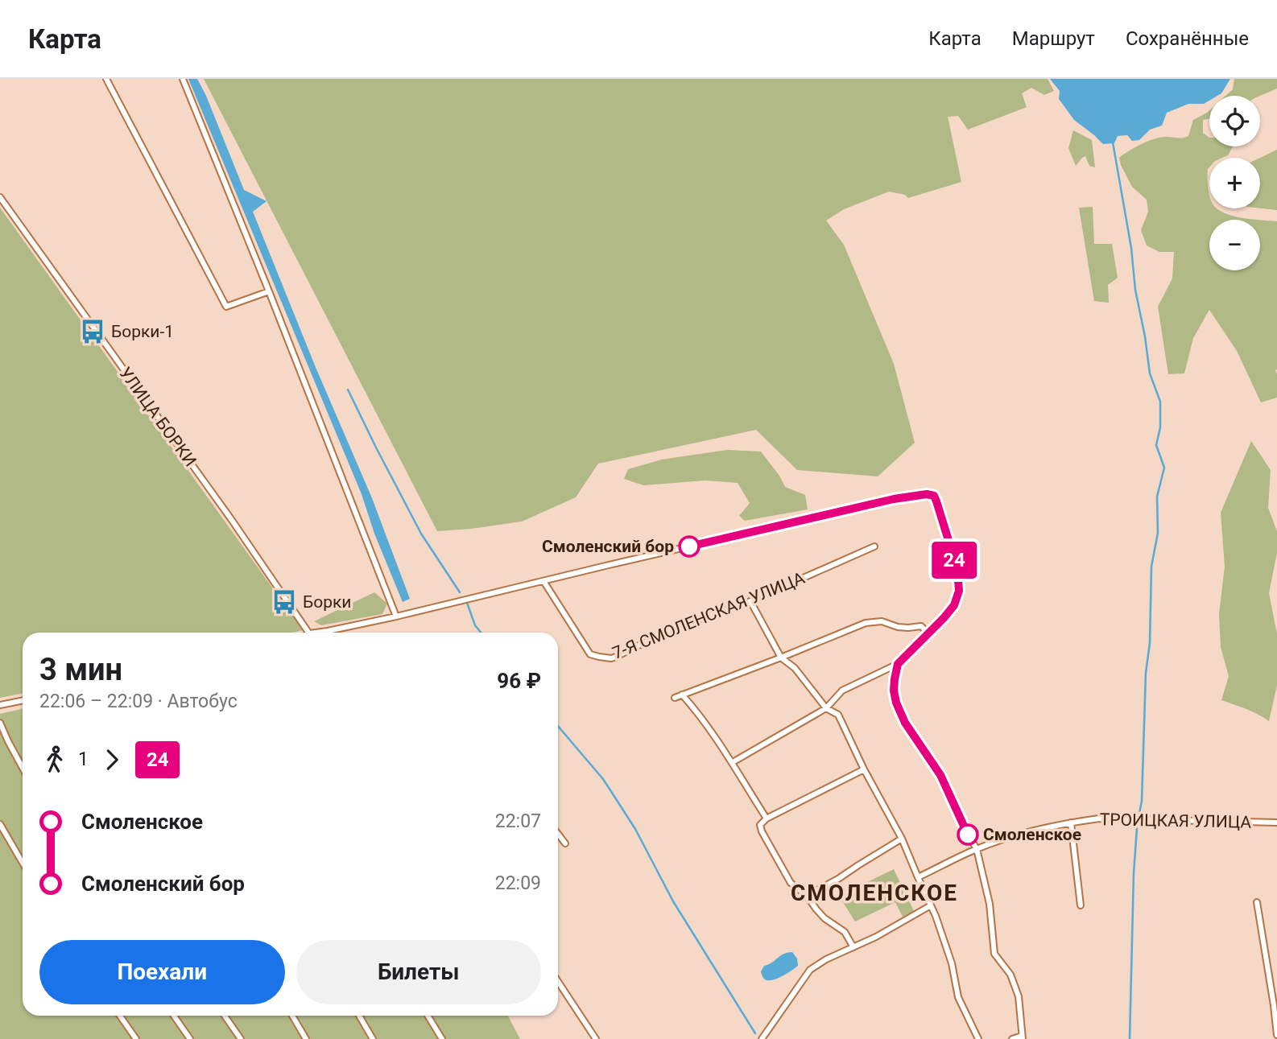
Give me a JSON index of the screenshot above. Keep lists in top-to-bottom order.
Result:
{
  "streets": {
    "street": ["УЛИЦА БОРКИ", "7-Я СМОЛЕНСКАЯ УЛИЦА", "ТРОИЦКАЯ УЛИЦА"]
  },
  "districts": ["СМОЛЕНСКОЕ"],
  "places": {
    "bus stop": ["Борки-1", "Борки"],
    "other": ["Смоленский бор", "Смоленское"]
  },
  "lines": ["bus line 24"],
  "page": {
    "header": "Карта",
    "nav": ["Карта", "Маршрут", "Сохранённые"],
    "on_map": "24",
    "map_buttons": ["+", "−"],
    "heading": ["3 мин", "22:06 – 22:09 · Автобус", "96 ₽"],
    "legs": ["1", "24"],
    "list": [
      {
        "name": "Смоленское",
        "value": "22:07"
      },
      {
        "name": "Смоленский бор",
        "value": "22:09"
      }
    ],
    "buttons": ["Поехали", "Билеты"]
  }
}
